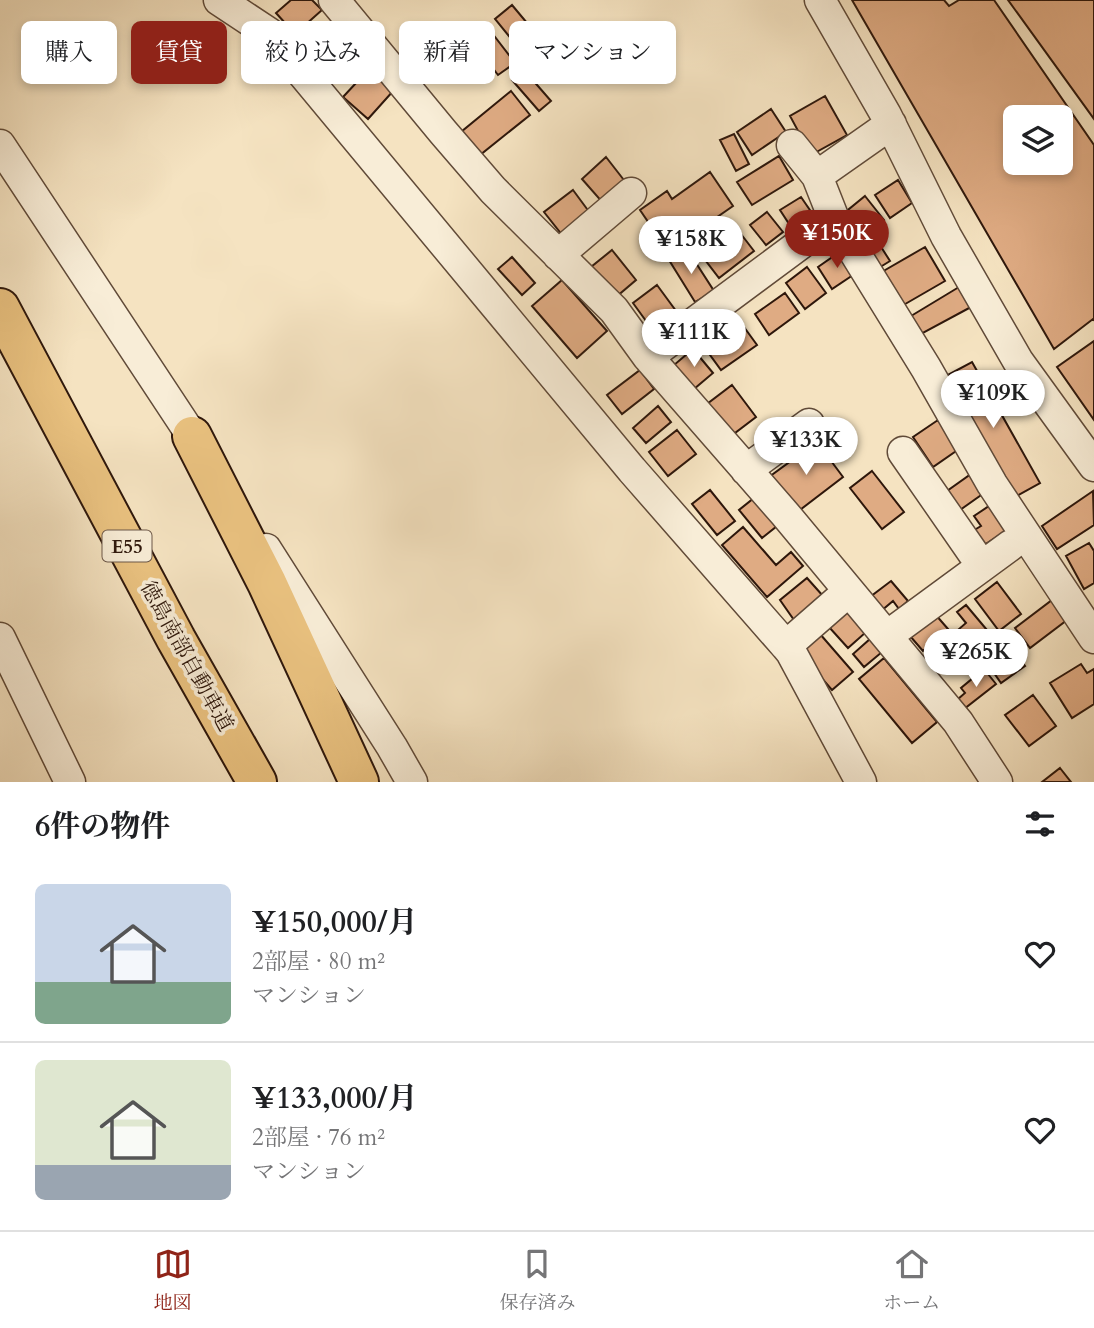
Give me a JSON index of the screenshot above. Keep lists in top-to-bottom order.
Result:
{
  "streets": {
    "highway": ["E55", "徳島南部自動車道"]
  },
  "page": {
    "chip": [
      "購入",
      "賃貸",
      "絞り込み",
      "新着",
      "マンション"
    ],
    "price": [
      "¥150K",
      "¥158K",
      "¥111K",
      "¥109K",
      "¥133K",
      "¥265K"
    ],
    "heading": "6件の物件",
    "list": [
      {
        "name": "¥150,000/月",
        "note": "2部屋 · 80 m² · マンション"
      },
      {
        "name": "¥133,000/月",
        "note": "2部屋 · 76 m² · マンション"
      }
    ],
    "tabs": ["地図", "保存済み", "ホーム"]
  }
}
